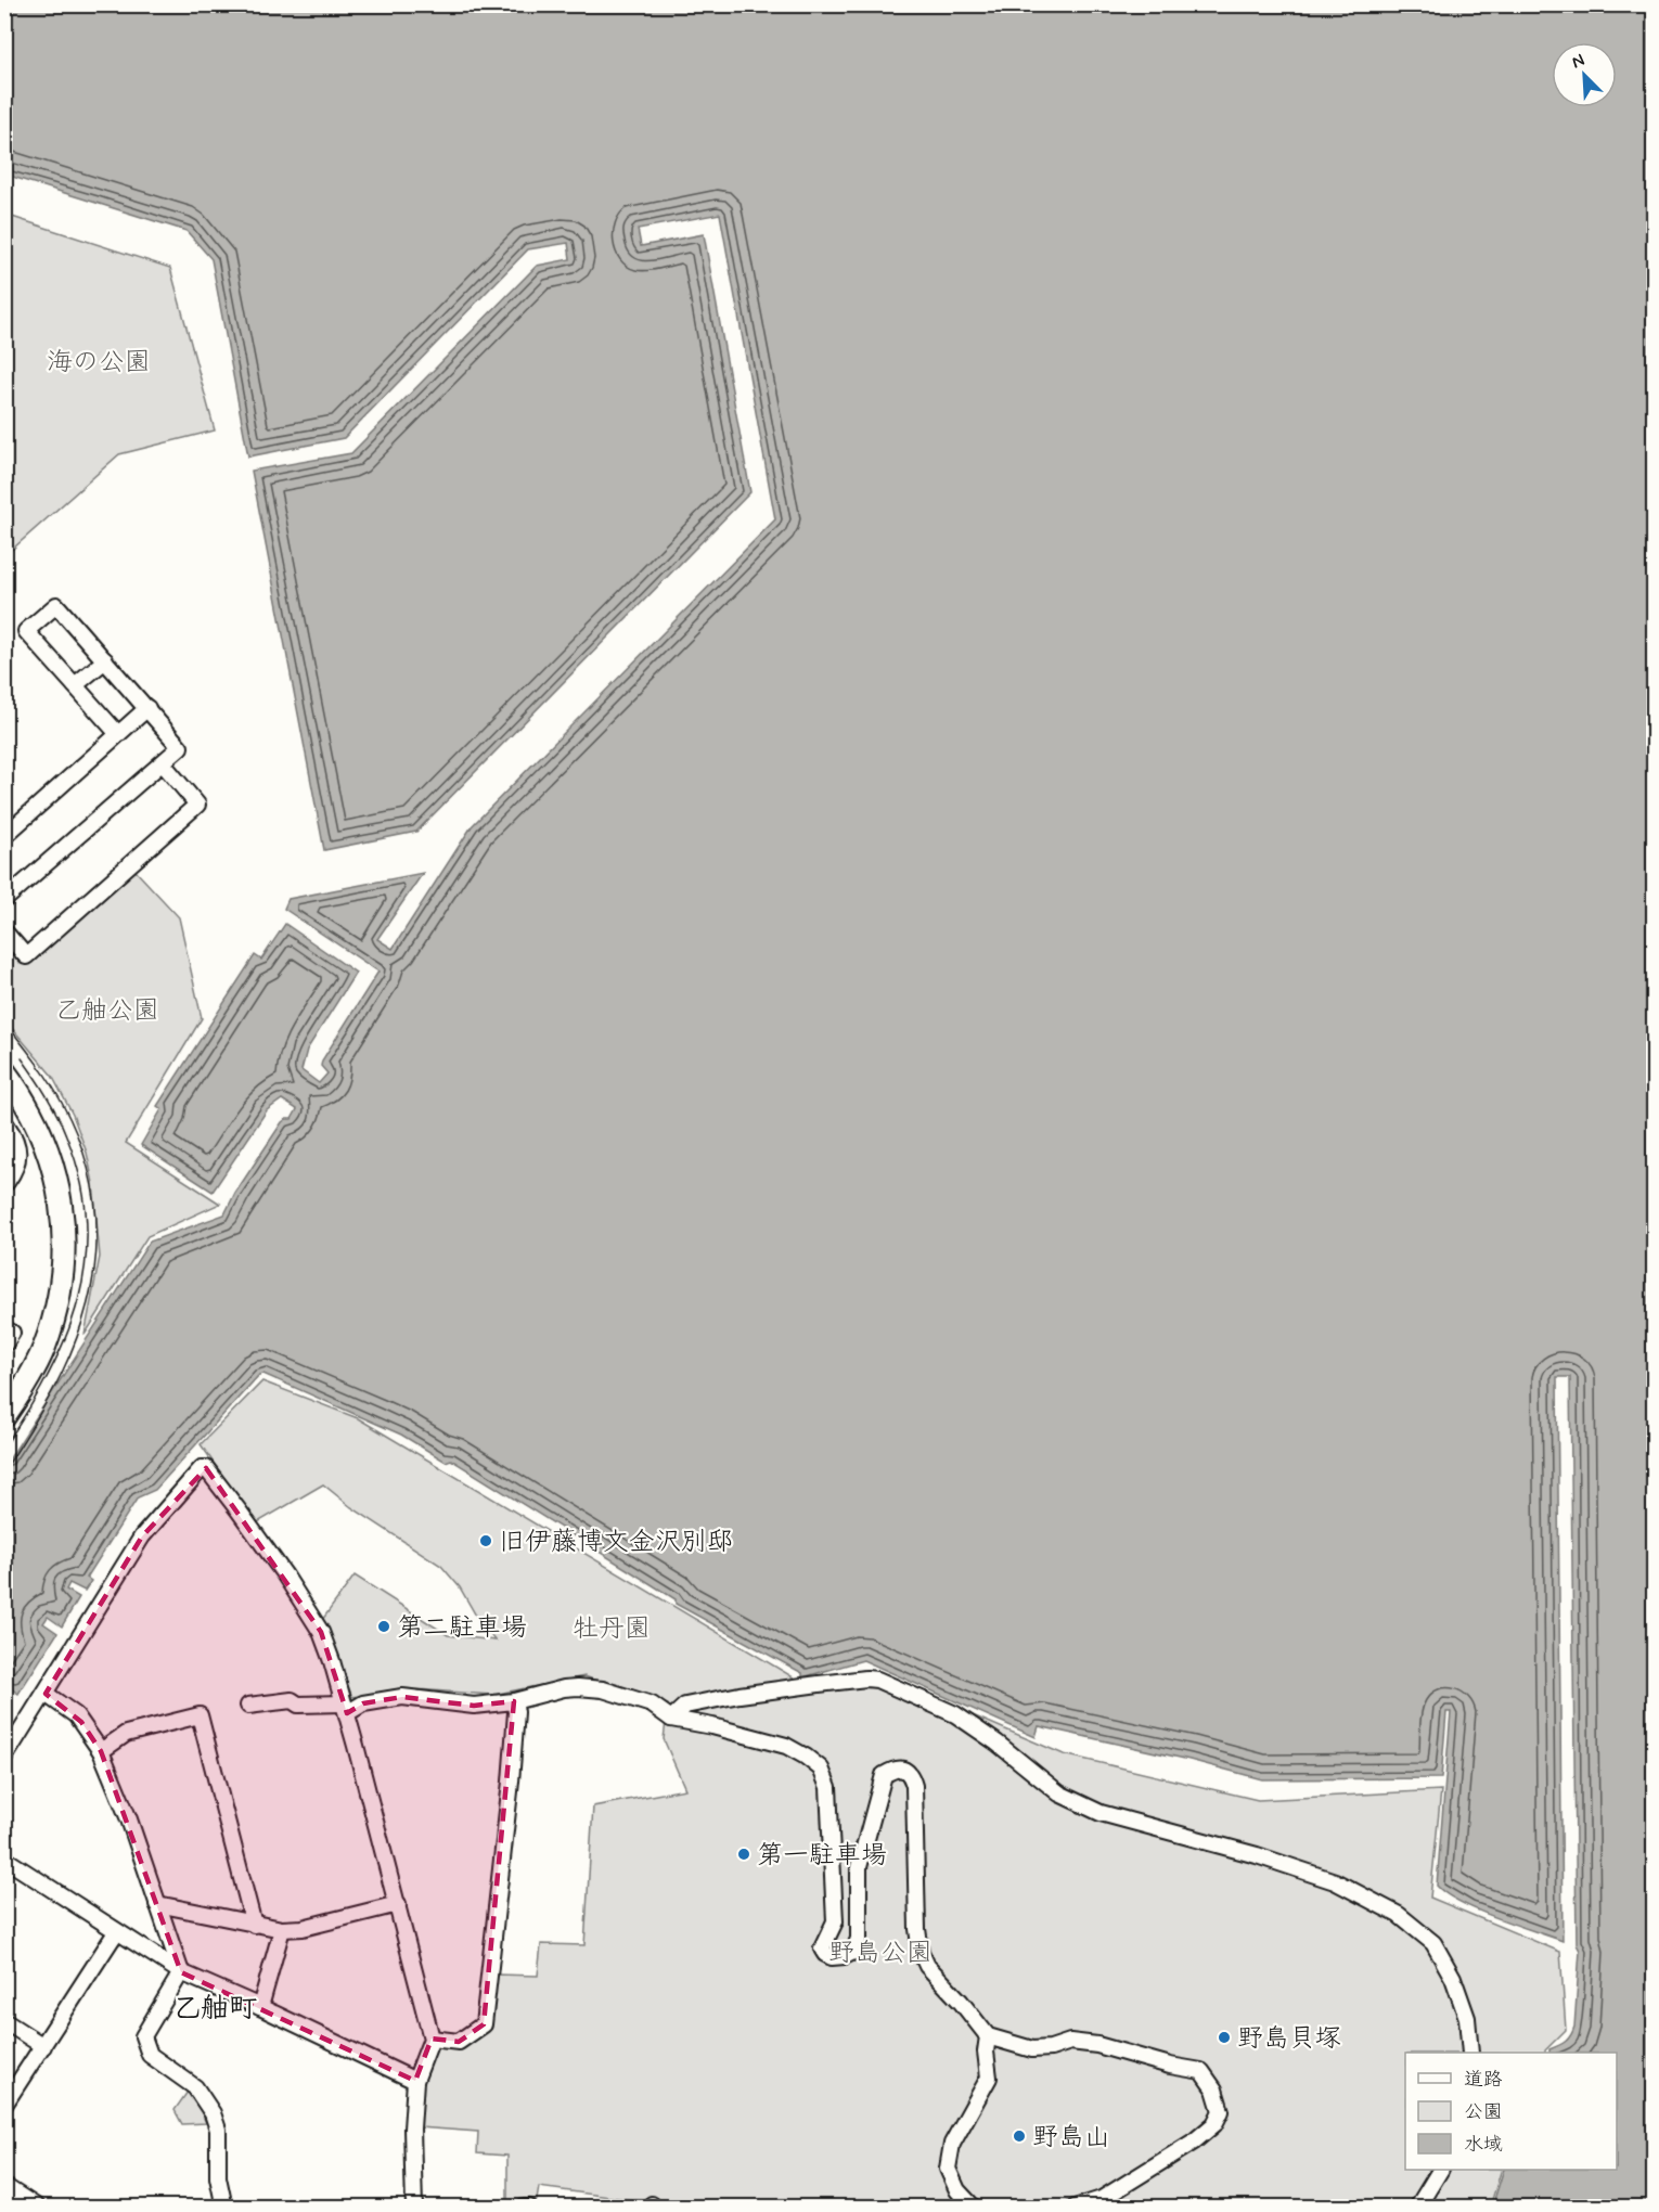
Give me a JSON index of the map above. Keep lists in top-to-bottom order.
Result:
{
  "districts": ["乙舳町"],
  "parks": [
    "海の公園",
    "乙舳公園",
    "牡丹園",
    "野島公園"
  ],
  "places": [
    "旧伊藤博文金沢別邸",
    "第二駐車場",
    "第一駐車場",
    "野島貝塚",
    "野島山"
  ],
  "legend": ["道路", "公園", "水域"],
  "north": "top left"
}
